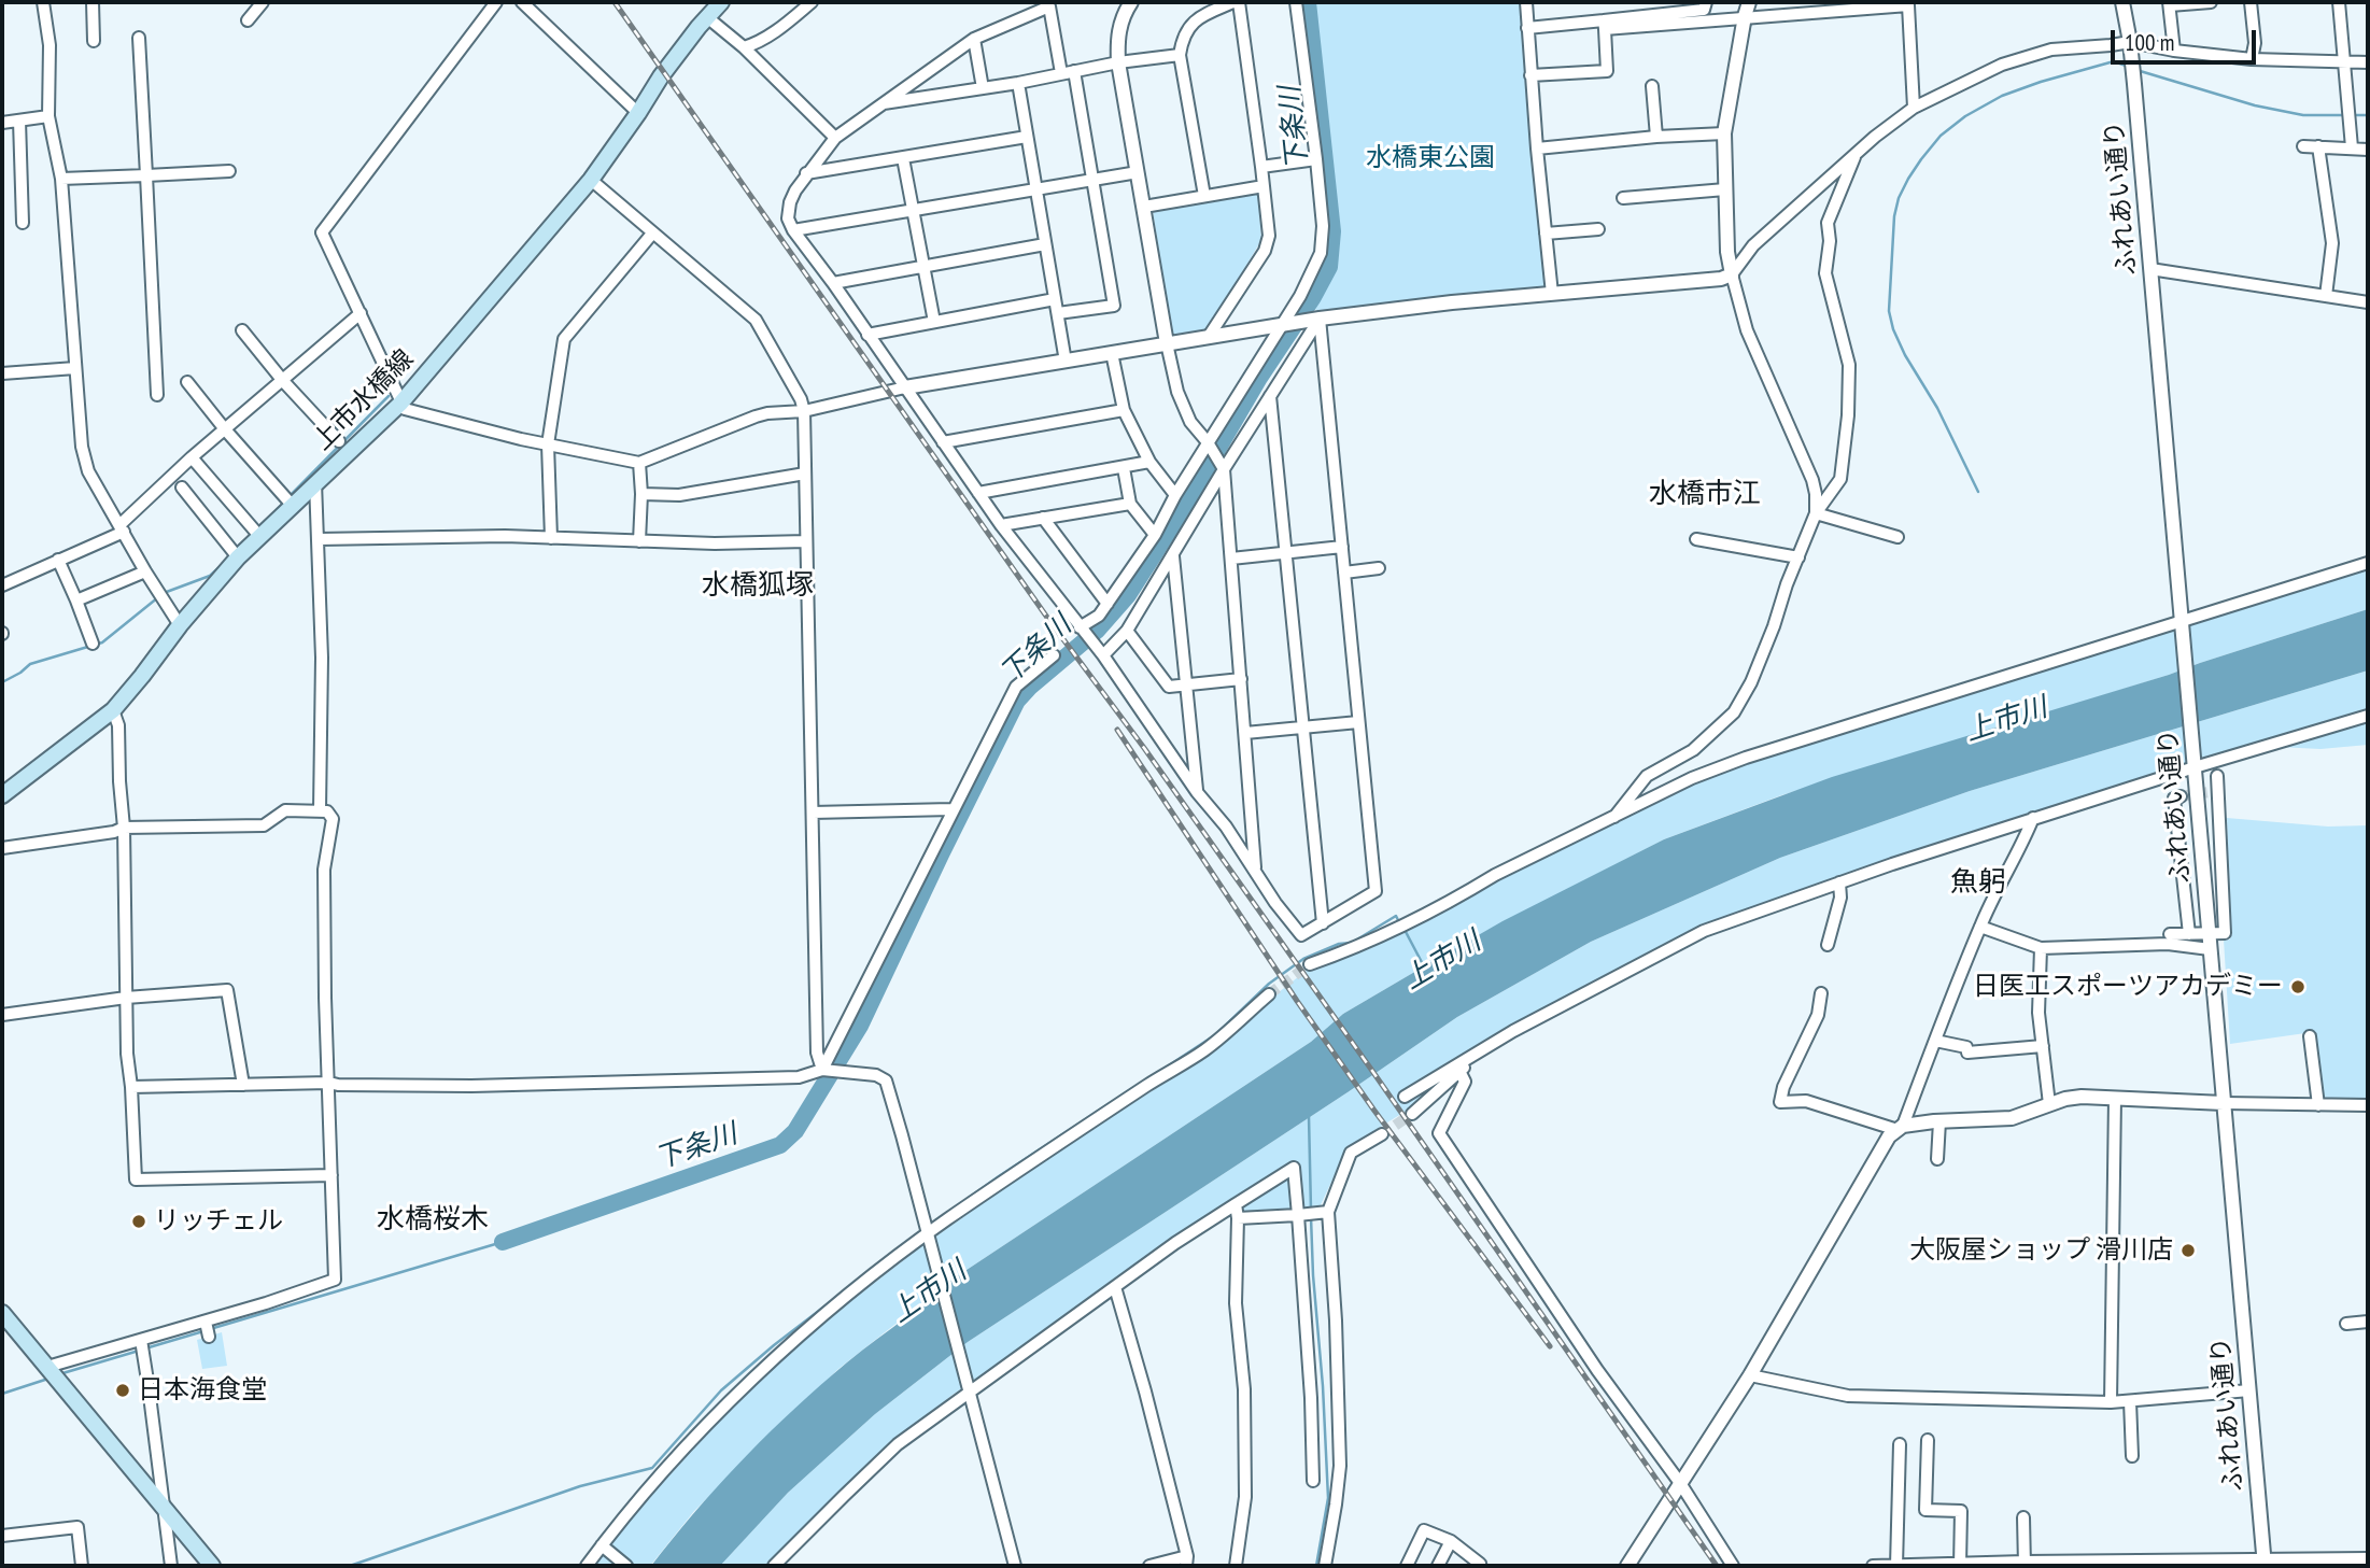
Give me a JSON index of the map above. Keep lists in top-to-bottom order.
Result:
{
  "streets": {
    "main road": ["上市水橋線"],
    "street": ["ふれあい通り"]
  },
  "districts": [
    "水橋市江",
    "水橋狐塚",
    "魚躬",
    "水橋桜木"
  ],
  "water": ["下条川", "上市川"],
  "parks": ["水橋東公園"],
  "places": [
    "日医工スポーツアカデミー",
    "リッチェル",
    "大阪屋ショップ 滑川店",
    "日本海食堂"
  ],
  "scale_bar": "100 m"
}
